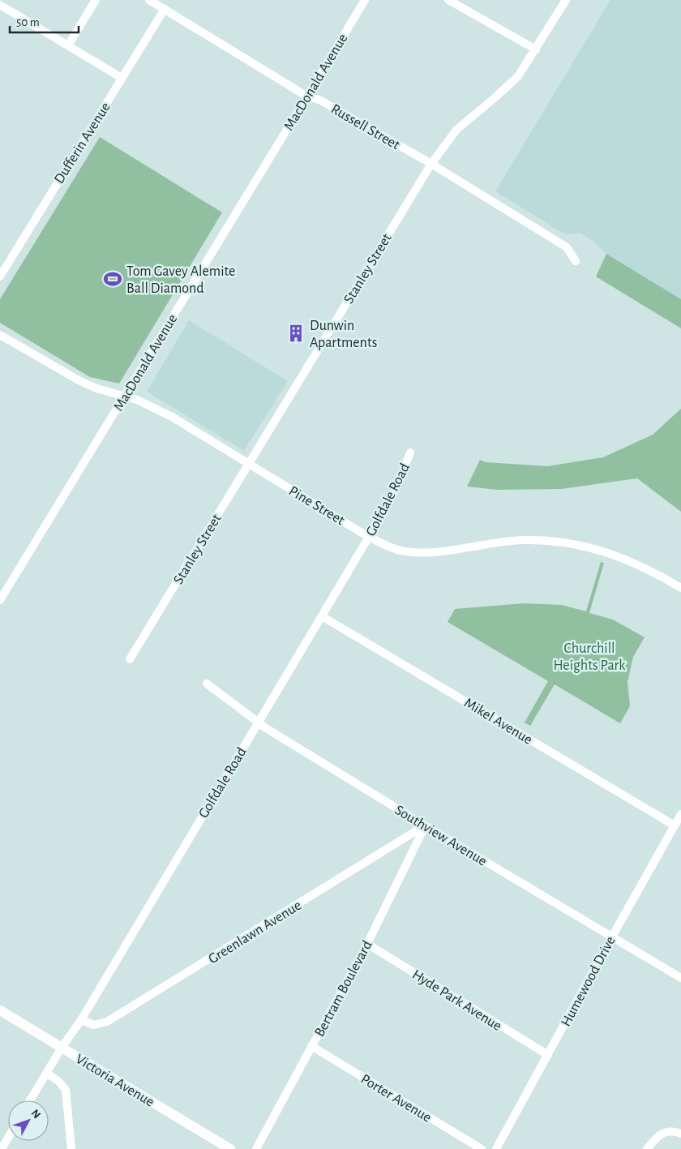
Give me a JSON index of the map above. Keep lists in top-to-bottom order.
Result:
{
  "streets": {
    "street": [
      "MacDonald Avenue",
      "Russell Street",
      "Dufferin Avenue",
      "Stanley Street",
      "Golfdale Road",
      "Pine Street",
      "Mikel Avenue",
      "Southview Avenue",
      "Greenlawn Avenue",
      "Humewood Drive",
      "Bertram Boulevard",
      "Hyde Park Avenue",
      "Victoria Avenue",
      "Porter Avenue"
    ]
  },
  "crossings": [
    ["MacDonald Avenue", "Russell Street"],
    ["MacDonald Avenue", "Pine Street"],
    ["Russell Street", "Dufferin Avenue"],
    ["Russell Street", "Stanley Street"],
    ["Stanley Street", "Pine Street"],
    ["Golfdale Road", "Pine Street"],
    ["Golfdale Road", "Mikel Avenue"],
    ["Golfdale Road", "Southview Avenue"],
    ["Golfdale Road", "Greenlawn Avenue"],
    ["Golfdale Road", "Victoria Avenue"],
    ["Mikel Avenue", "Humewood Drive"],
    ["Southview Avenue", "Greenlawn Avenue"],
    ["Southview Avenue", "Humewood Drive"],
    ["Southview Avenue", "Bertram Boulevard"],
    ["Greenlawn Avenue", "Bertram Boulevard"],
    ["Humewood Drive", "Hyde Park Avenue"],
    ["Bertram Boulevard", "Hyde Park Avenue"],
    ["Bertram Boulevard", "Porter Avenue"]
  ],
  "parks": ["Churchill Heights Park"],
  "places": {
    "sports": ["Tom Gavey Alemite Ball Diamond"],
    "building": ["Dunwin Apartments"]
  },
  "scale_bar": "50 m",
  "north": "top right"
}
